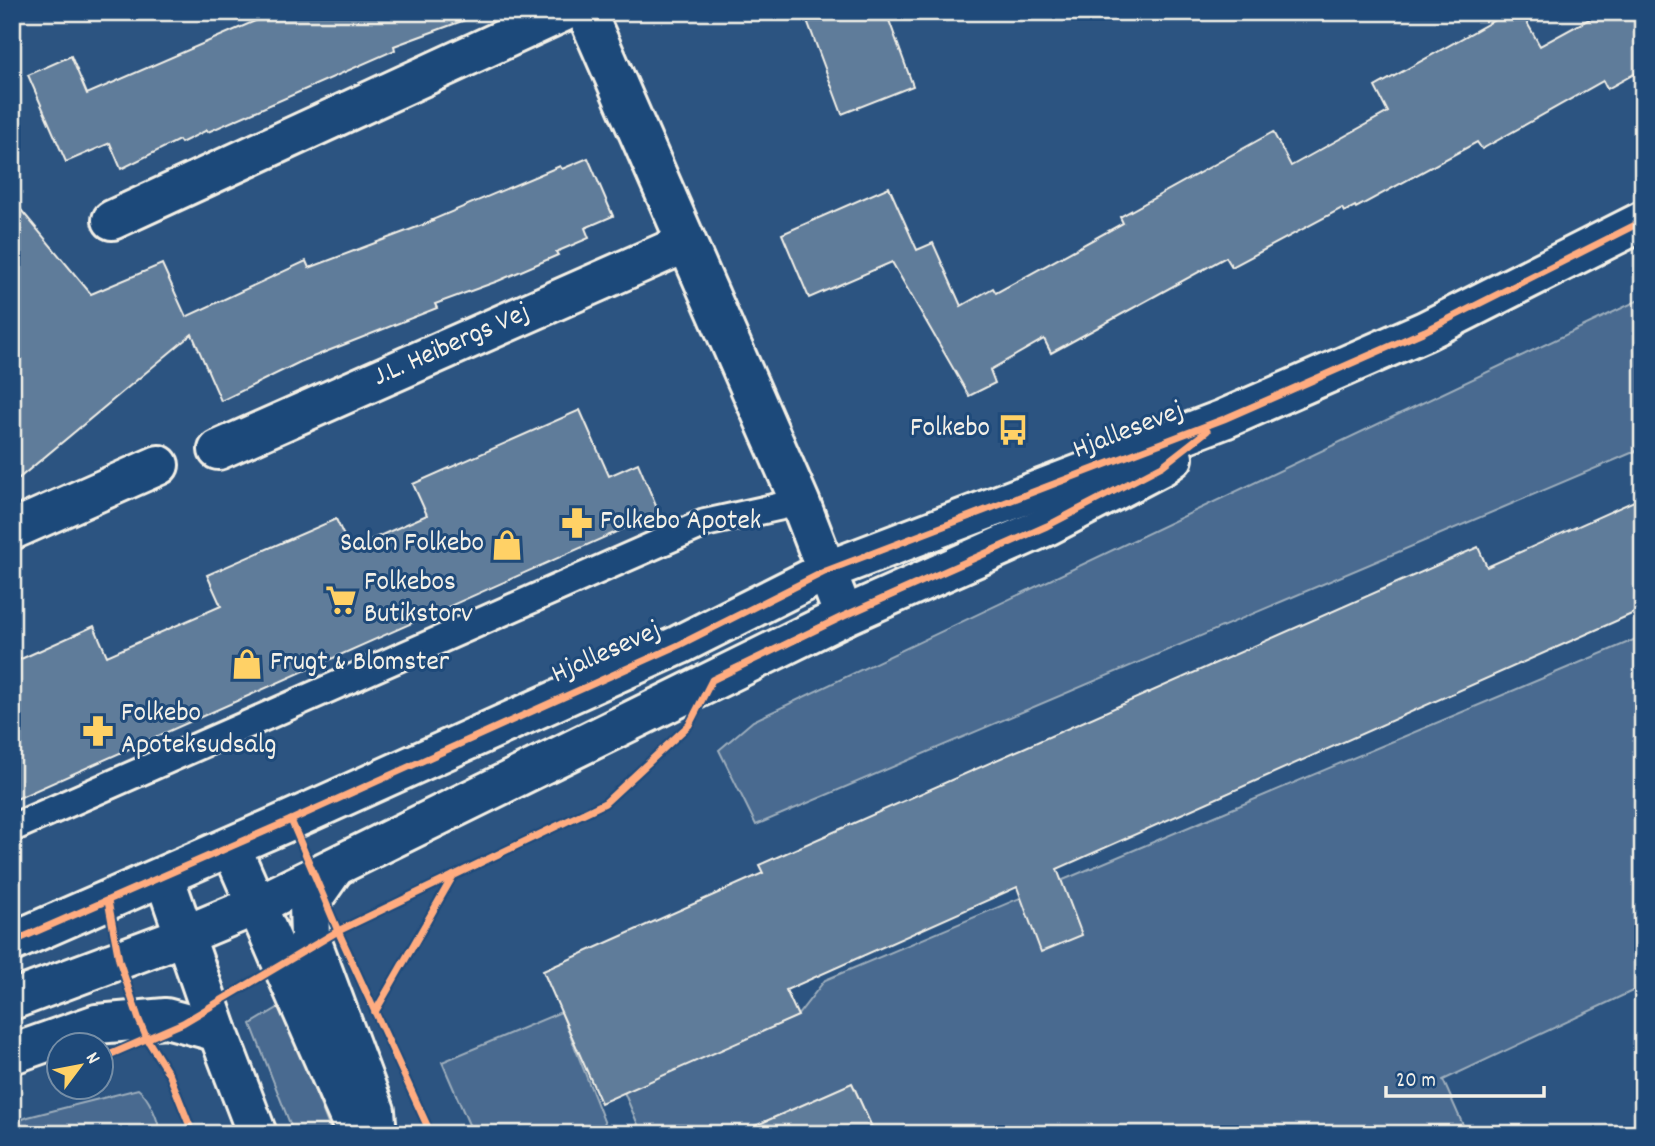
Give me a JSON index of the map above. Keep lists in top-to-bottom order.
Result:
{
  "streets": {
    "main road": ["J.L. Heibergs Vej", "Hjallesevej"]
  },
  "places": {
    "bus stop": ["Folkebo"],
    "pharmacy": ["Folkebo Apotek", "Folkebo Apoteksudsalg"],
    "shop": ["Salon Folkebo", "Frugt & Blomster"],
    "supermarket": ["Folkebos Butikstorv"]
  },
  "scale_bar": "20 m",
  "north": "top right"
}
